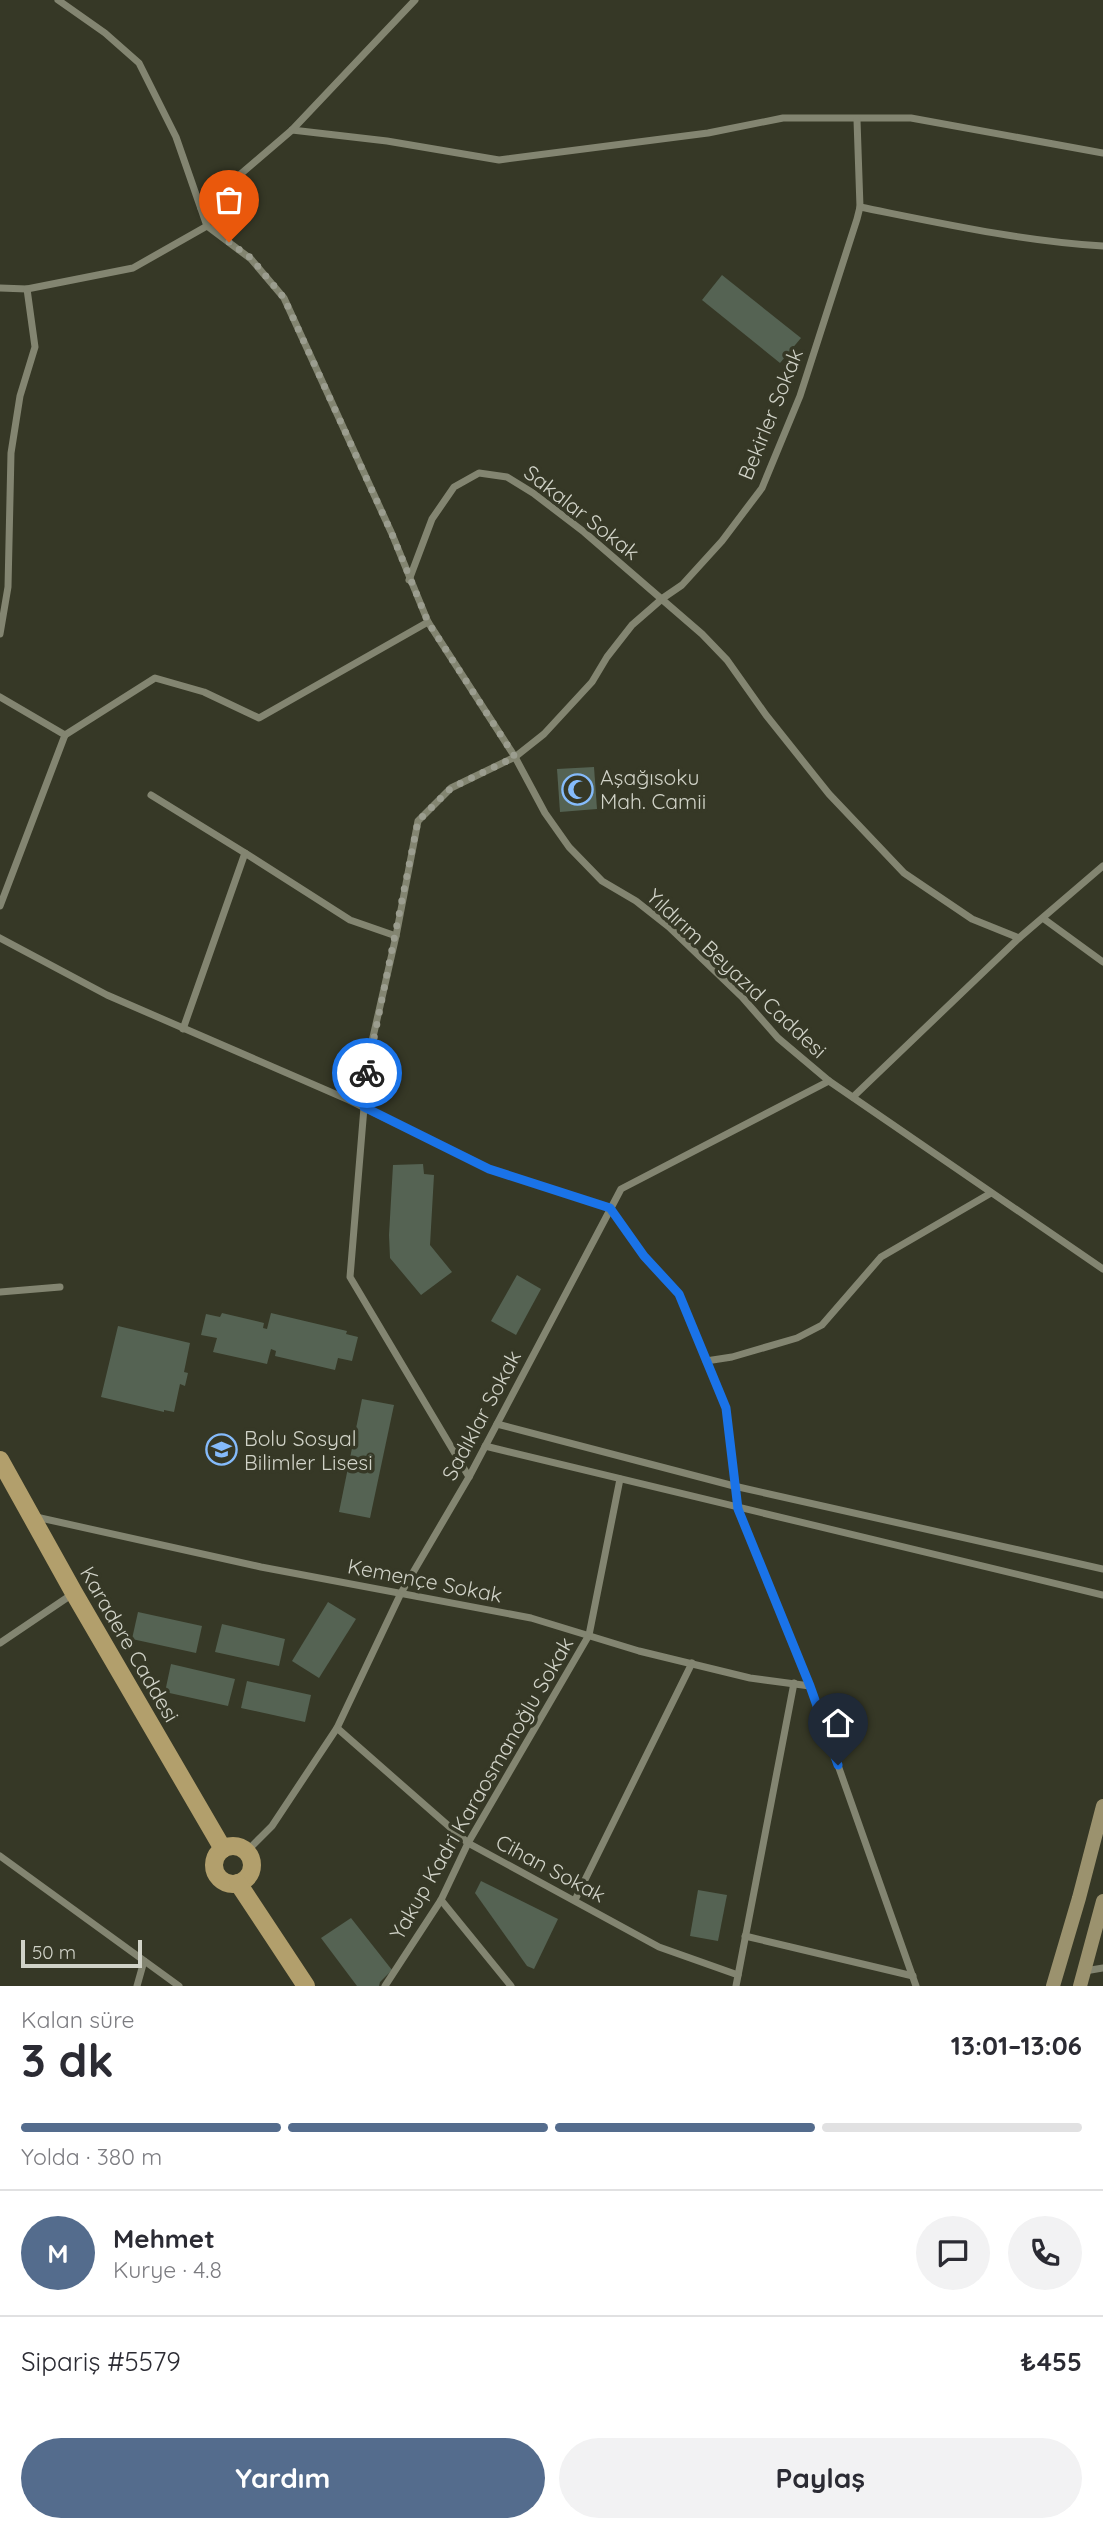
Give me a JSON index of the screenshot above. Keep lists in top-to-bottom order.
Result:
{
  "streets": {
    "main road": ["Karadere Caddesi"],
    "street": [
      "Bekirler Sokak",
      "Sakalar Sokak",
      "Yıldırım Beyazıd Caddesi",
      "Sadıklar Sokak",
      "Kemençe Sokak",
      "Yakup Kadri Karaosmanoğlu Sokak",
      "Cihan Sokak"
    ]
  },
  "crossings": [
    ["Bekirler Sokak", "Sakalar Sokak"],
    ["Bekirler Sokak", "Yıldırım Beyazıd Caddesi"],
    ["Bekirler Sokak", "Sadıklar Sokak"],
    ["Sakalar Sokak", "Yıldırım Beyazıd Caddesi"],
    ["Yıldırım Beyazıd Caddesi", "Sadıklar Sokak"],
    ["Sadıklar Sokak", "Kemençe Sokak"],
    ["Sadıklar Sokak", "Karadere Caddesi"],
    ["Sadıklar Sokak", "Cihan Sokak"],
    ["Kemençe Sokak", "Karadere Caddesi"],
    ["Kemençe Sokak", "Yakup Kadri Karaosmanoğlu Sokak"],
    ["Yakup Kadri Karaosmanoğlu Sokak", "Cihan Sokak"]
  ],
  "places": {
    "mosque": ["Aşağısoku Mah. Camii"],
    "school or university": ["Bolu Sosyal Bilimler Lisesi"]
  },
  "scale_bar": "50 m",
  "page": {
    "scale": "50 m",
    "heading": ["3 dk", "Kalan süre", "13:01–13:06"],
    "panel": [
      "Mehmet",
      "Kurye · 4.8",
      "Sipariş #5579",
      "₺455"
    ],
    "bar": "Yolda · 380 m",
    "round": "M",
    "buttons": ["Yardım", "Paylaş"]
  }
}
